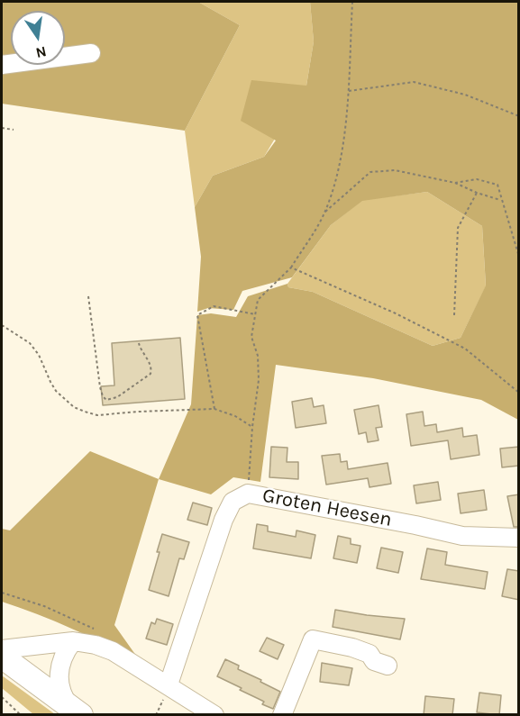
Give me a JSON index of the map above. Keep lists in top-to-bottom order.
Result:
{
  "streets": {
    "street": ["Groten Heesen"]
  },
  "north": "bottom"
}
